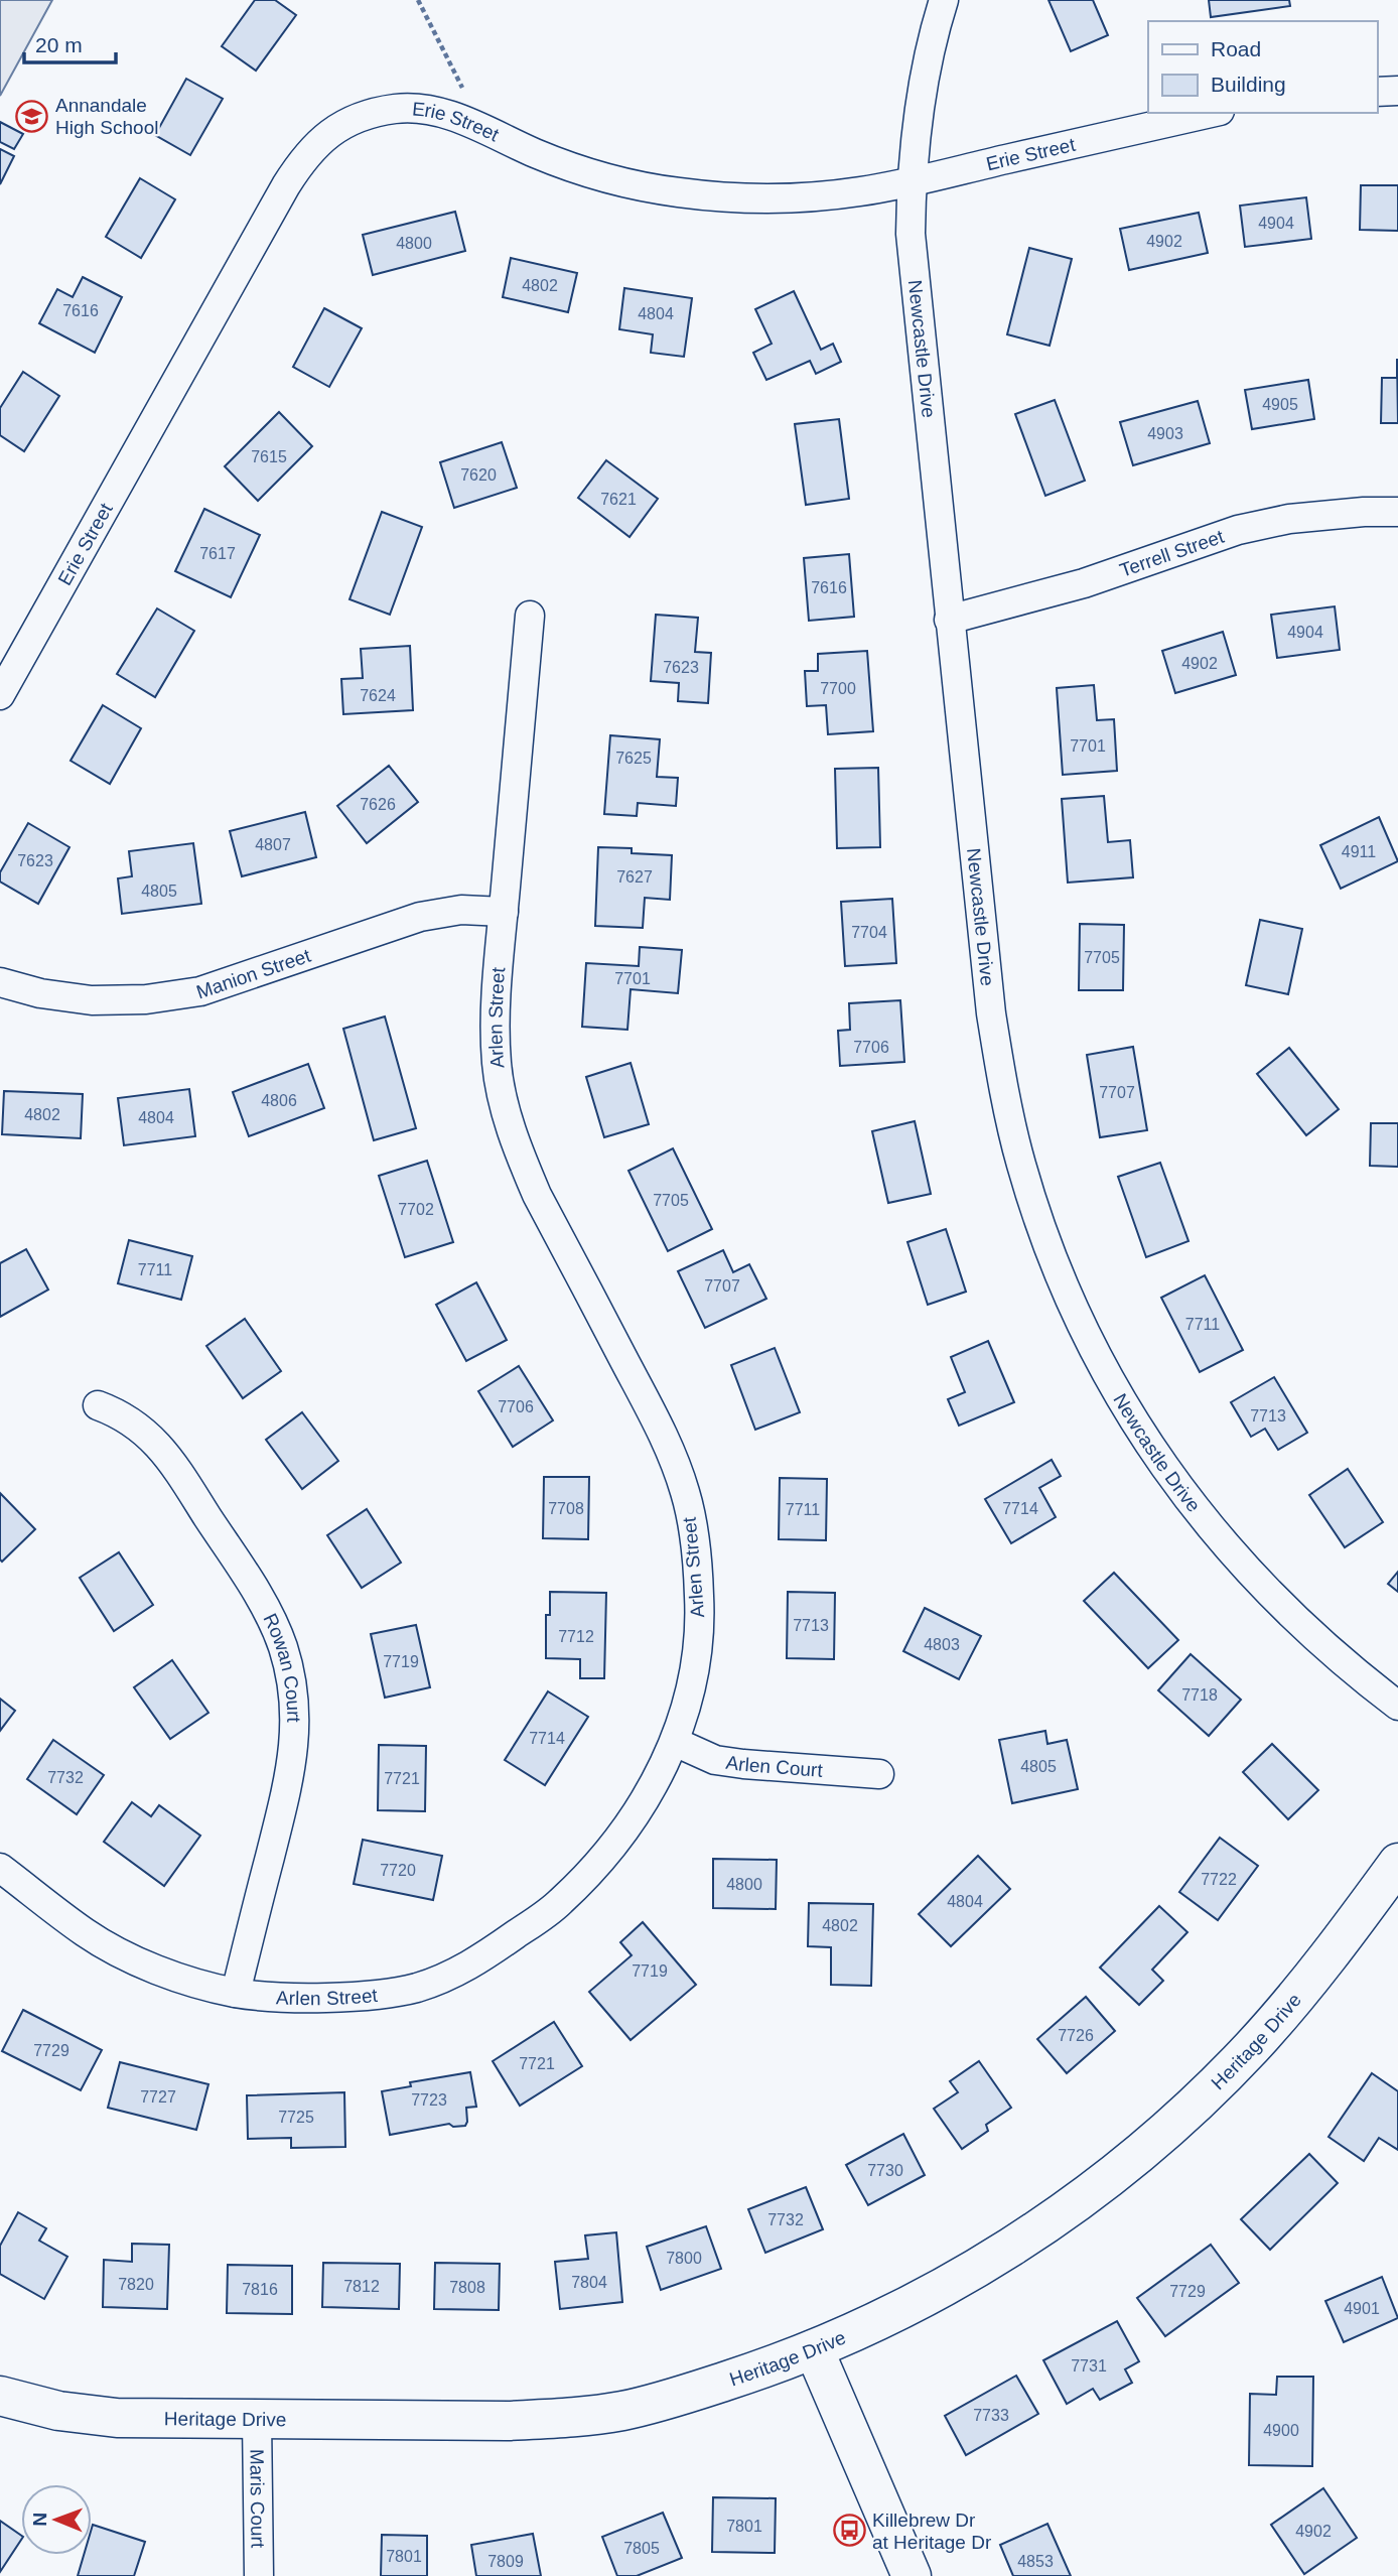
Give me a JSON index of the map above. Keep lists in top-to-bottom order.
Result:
{
  "streets": {
    "street": [
      "Erie Street",
      "Newcastle Drive",
      "Terrell Street",
      "Manion Street",
      "Arlen Street",
      "Rowan Court",
      "Arlen Court",
      "Heritage Drive",
      "Maris Court"
    ]
  },
  "crossings": [
    ["Erie Street", "Newcastle Drive"],
    ["Newcastle Drive", "Terrell Street"],
    ["Manion Street", "Arlen Street"],
    ["Arlen Street", "Rowan Court"],
    ["Arlen Street", "Arlen Court"],
    ["Heritage Drive", "Maris Court"]
  ],
  "places": {
    "school or university": ["Annandale High School"],
    "bus stop": ["Killebrew Dr at Heritage Dr"]
  },
  "house_numbers": [
    "4904",
    "4902",
    "4800",
    "4802",
    "7616",
    "4804",
    "4905",
    "4903",
    "7615",
    "7620",
    "7621",
    "7617",
    "7616",
    "4904",
    "4902",
    "7623",
    "7700",
    "7624",
    "7701",
    "7625",
    "7626",
    "4807",
    "4911",
    "7623",
    "7627",
    "4805",
    "7704",
    "7705",
    "7701",
    "7706",
    "7707",
    "4806",
    "4802",
    "4804",
    "7705",
    "7702",
    "7711",
    "7707",
    "7711",
    "7706",
    "7713",
    "7708",
    "7714",
    "7711",
    "7713",
    "7712",
    "4803",
    "7719",
    "7718",
    "7714",
    "4805",
    "7732",
    "7721",
    "7720",
    "7722",
    "4800",
    "4804",
    "4802",
    "7719",
    "7726",
    "7729",
    "7721",
    "7727",
    "7723",
    "7725",
    "7730",
    "7732",
    "7800",
    "7804",
    "7820",
    "7812",
    "7808",
    "7816",
    "7729",
    "4901",
    "7731",
    "7733",
    "4900",
    "7801",
    "4902",
    "7805",
    "7801",
    "7809",
    "4853"
  ],
  "legend": ["Road", "Building"],
  "scale_bar": "20 m",
  "north": "left"
}
